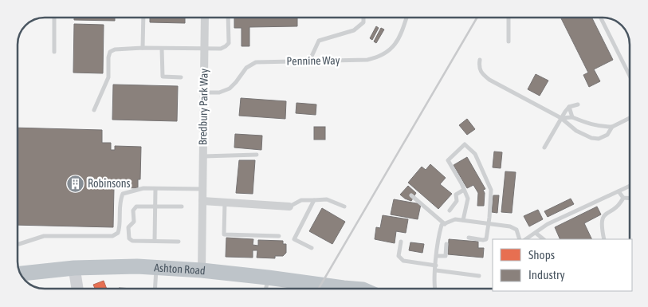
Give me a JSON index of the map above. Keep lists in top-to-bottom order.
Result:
{
  "streets": {
    "highway": ["Ashton Road"],
    "street": ["Bredbury Park Way"],
    "lane": ["Pennine Way"]
  },
  "crossings": [
    ["Pennine Way", "Bredbury Park Way"],
    ["Bredbury Park Way", "Ashton Road"]
  ],
  "places": {
    "building": ["Robinsons"]
  },
  "legend": ["Shops", "Industry"]
}
